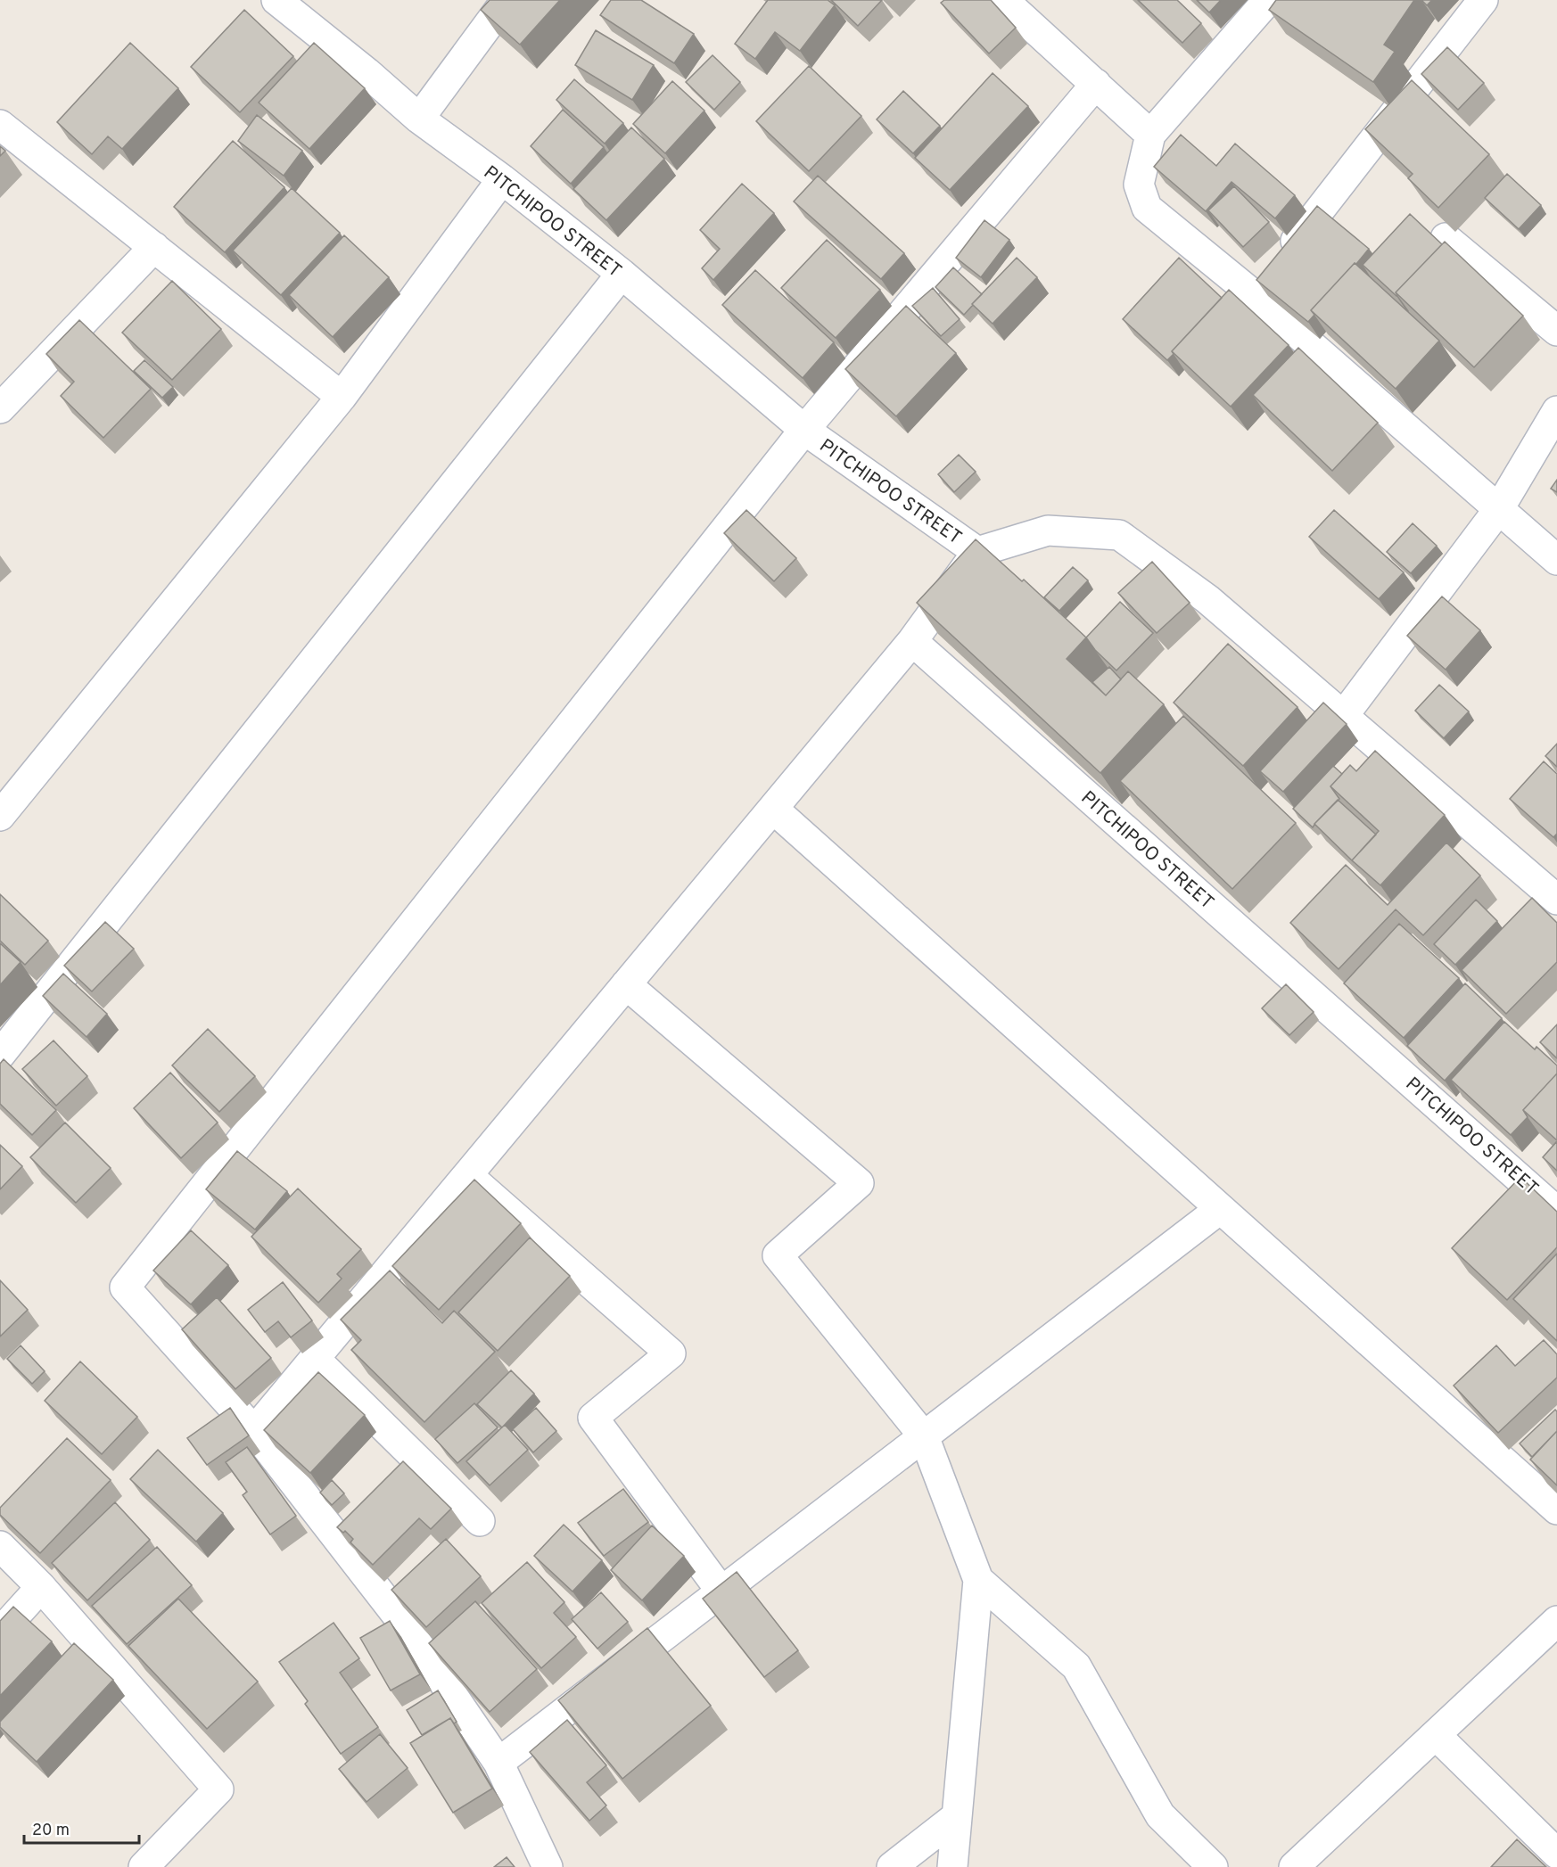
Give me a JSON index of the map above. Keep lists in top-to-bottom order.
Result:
{
  "streets": {
    "street": ["PITCHIPOO STREET"]
  },
  "scale_bar": "20 m"
}
